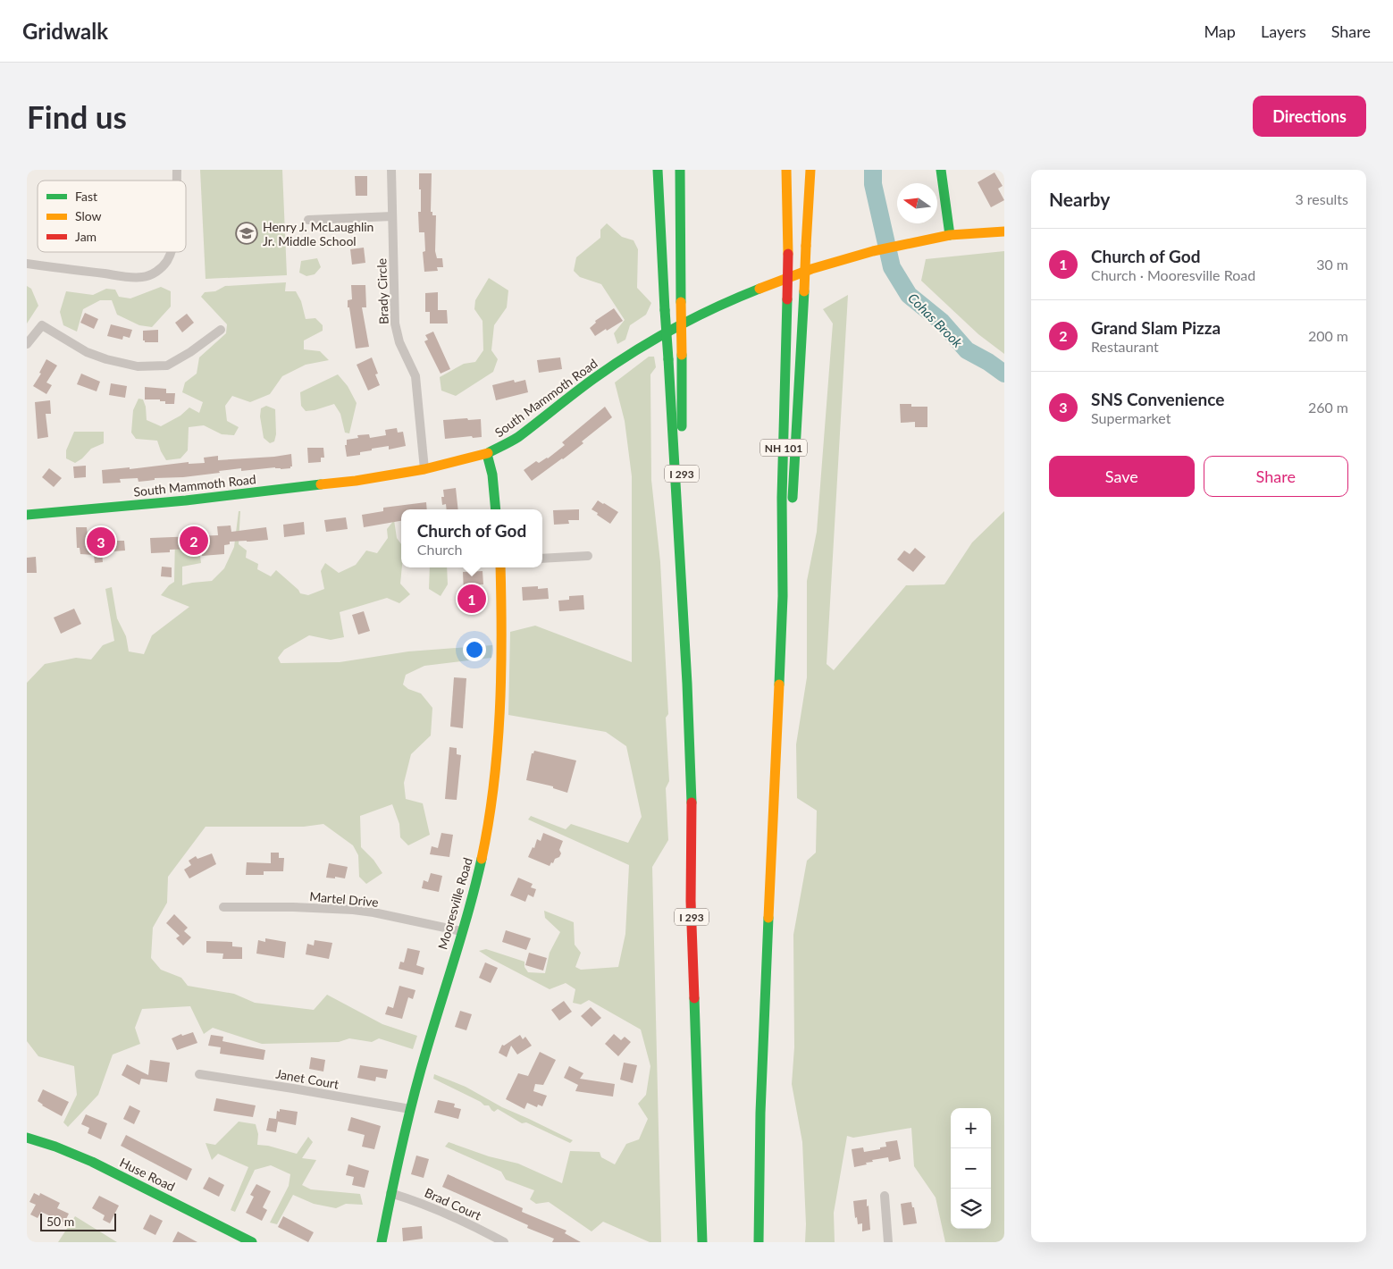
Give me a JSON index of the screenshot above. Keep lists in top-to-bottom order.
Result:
{
  "streets": {
    "main road": [
      "South Mammoth Road",
      "NH 101",
      "I 293",
      "Mooresville Road",
      "Huse Road"
    ],
    "street": [
      "Brady Circle",
      "Martel Drive",
      "Janet Court",
      "Brad Court"
    ]
  },
  "crossings": [
    ["Brady Circle", "South Mammoth Road"],
    ["Martel Drive", "Mooresville Road"],
    ["Mooresville Road", "Janet Court"],
    ["Mooresville Road", "Brad Court"]
  ],
  "water": ["Cohas Brook"],
  "places": {
    "school or university": ["Henry J. McLaughlin Jr. Middle School"]
  },
  "legend": ["Fast", "Slow", "Jam"],
  "scale_bar": "50 m",
  "north": "left",
  "page": {
    "header": "Gridwalk",
    "nav": ["Map", "Layers", "Share"],
    "buttons": [
      "Directions",
      ["Save", "Share"]
    ],
    "title": "Find us",
    "heading": ["Nearby", "3 results"],
    "list": [
      {
        "mark": "1",
        "name": "Church of God",
        "note": "Church · Mooresville Road",
        "value": "30 m"
      },
      {
        "mark": "2",
        "name": "Grand Slam Pizza",
        "note": "Restaurant",
        "value": "200 m"
      },
      {
        "mark": "3",
        "name": "SNS Convenience",
        "note": "Supermarket",
        "value": "260 m"
      }
    ],
    "popup": ["Church of God", "Church"],
    "pins": ["2", "3", "1"],
    "map_buttons": ["+", "−"],
    "scale": "50 m"
  }
}
